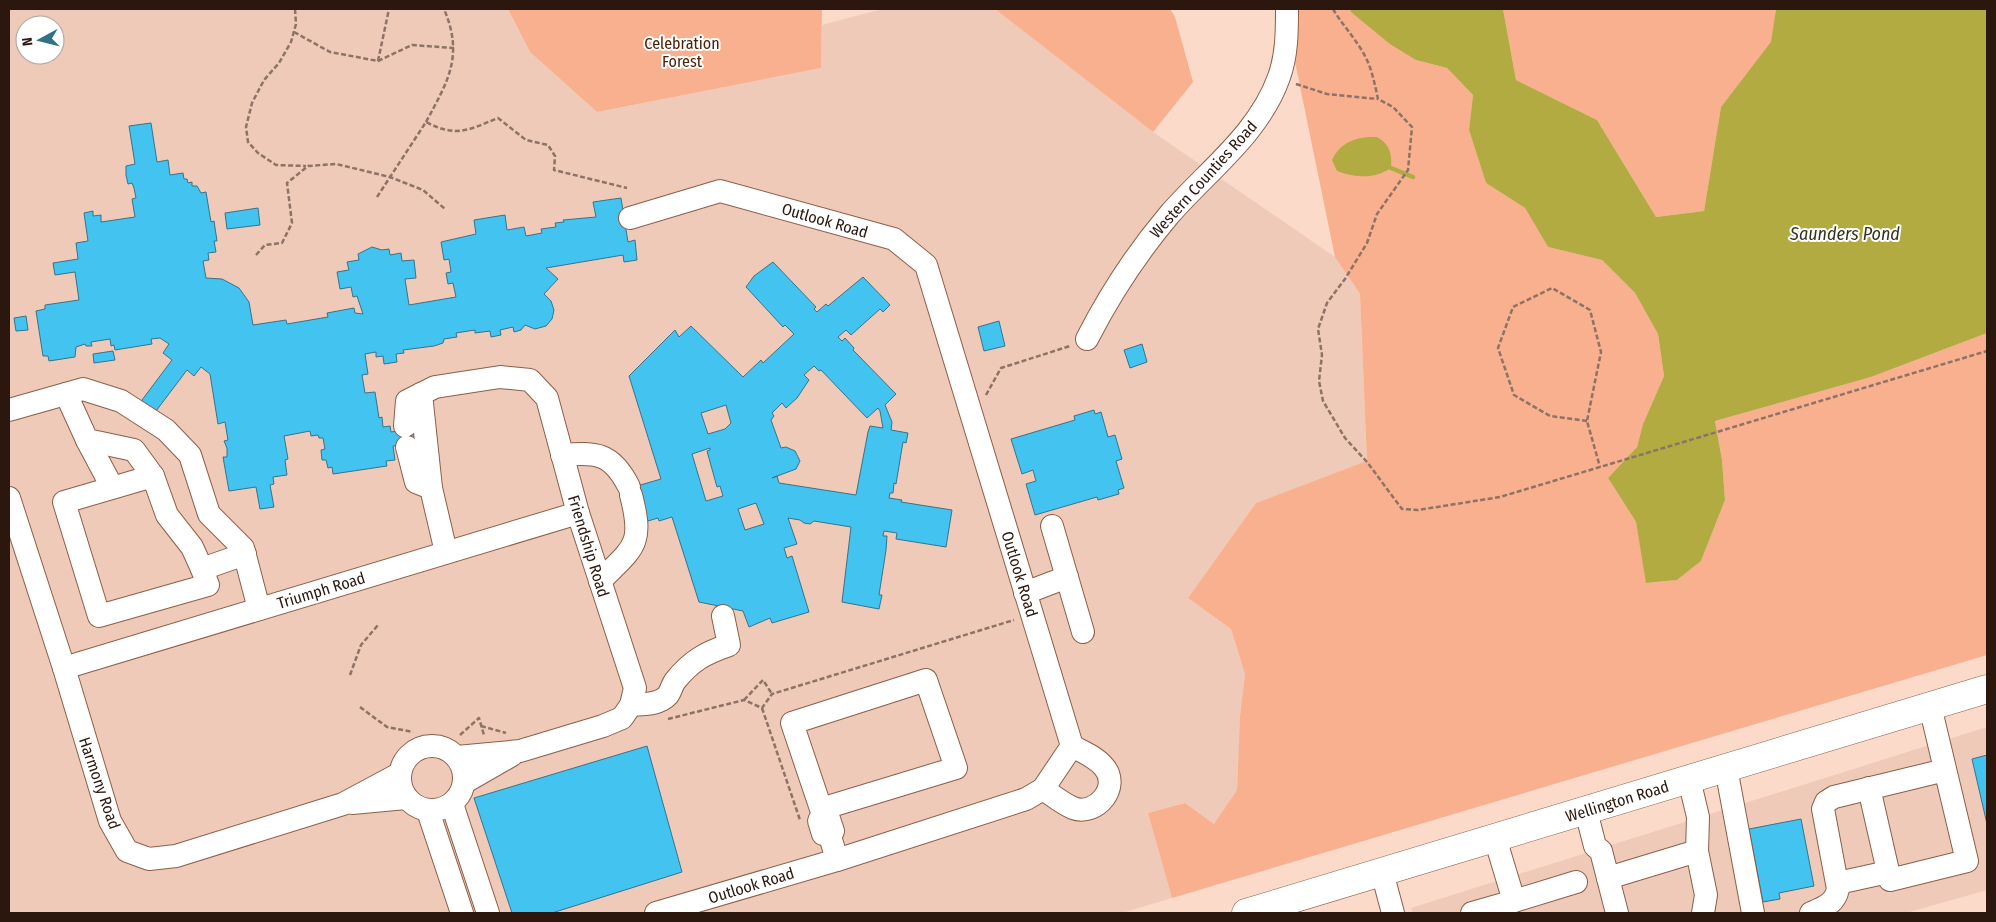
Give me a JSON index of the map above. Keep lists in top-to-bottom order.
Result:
{
  "streets": {
    "main road": ["Wellington Road"],
    "street": [
      "Western Counties Road",
      "Outlook Road",
      "Friendship Road",
      "Triumph Road",
      "Harmony Road"
    ]
  },
  "crossings": [
    ["Friendship Road", "Triumph Road"],
    ["Triumph Road", "Harmony Road"]
  ],
  "water": ["Saunders Pond"],
  "parks": ["Celebration Forest"],
  "north": "left"
}
